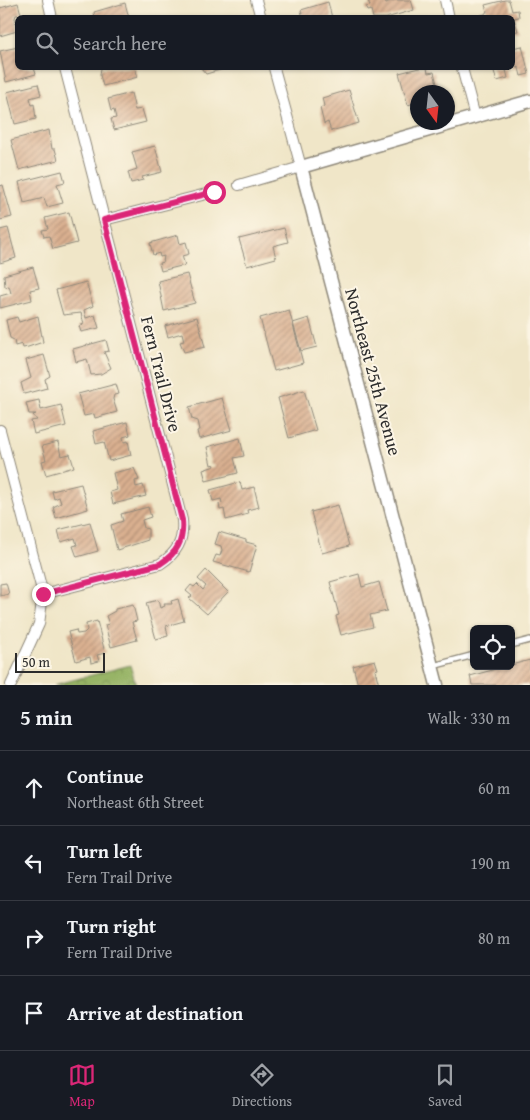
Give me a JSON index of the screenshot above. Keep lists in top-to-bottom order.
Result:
{
  "streets": {
    "street": ["Northeast 25th Avenue", "Fern Trail Drive"]
  },
  "scale_bar": "50 m",
  "north": "bottom",
  "page": {
    "search": "Search here",
    "scale": "50 m",
    "heading": ["5 min", "Walk · 330 m"],
    "list": [
      ["Continue", "Northeast 6th Street", "60 m"],
      ["Turn left", "Fern Trail Drive", "190 m"],
      ["Turn right", "Fern Trail Drive", "80 m"],
      "Arrive at destination"
    ],
    "nav": ["Map", "Directions", "Saved"]
  }
}
